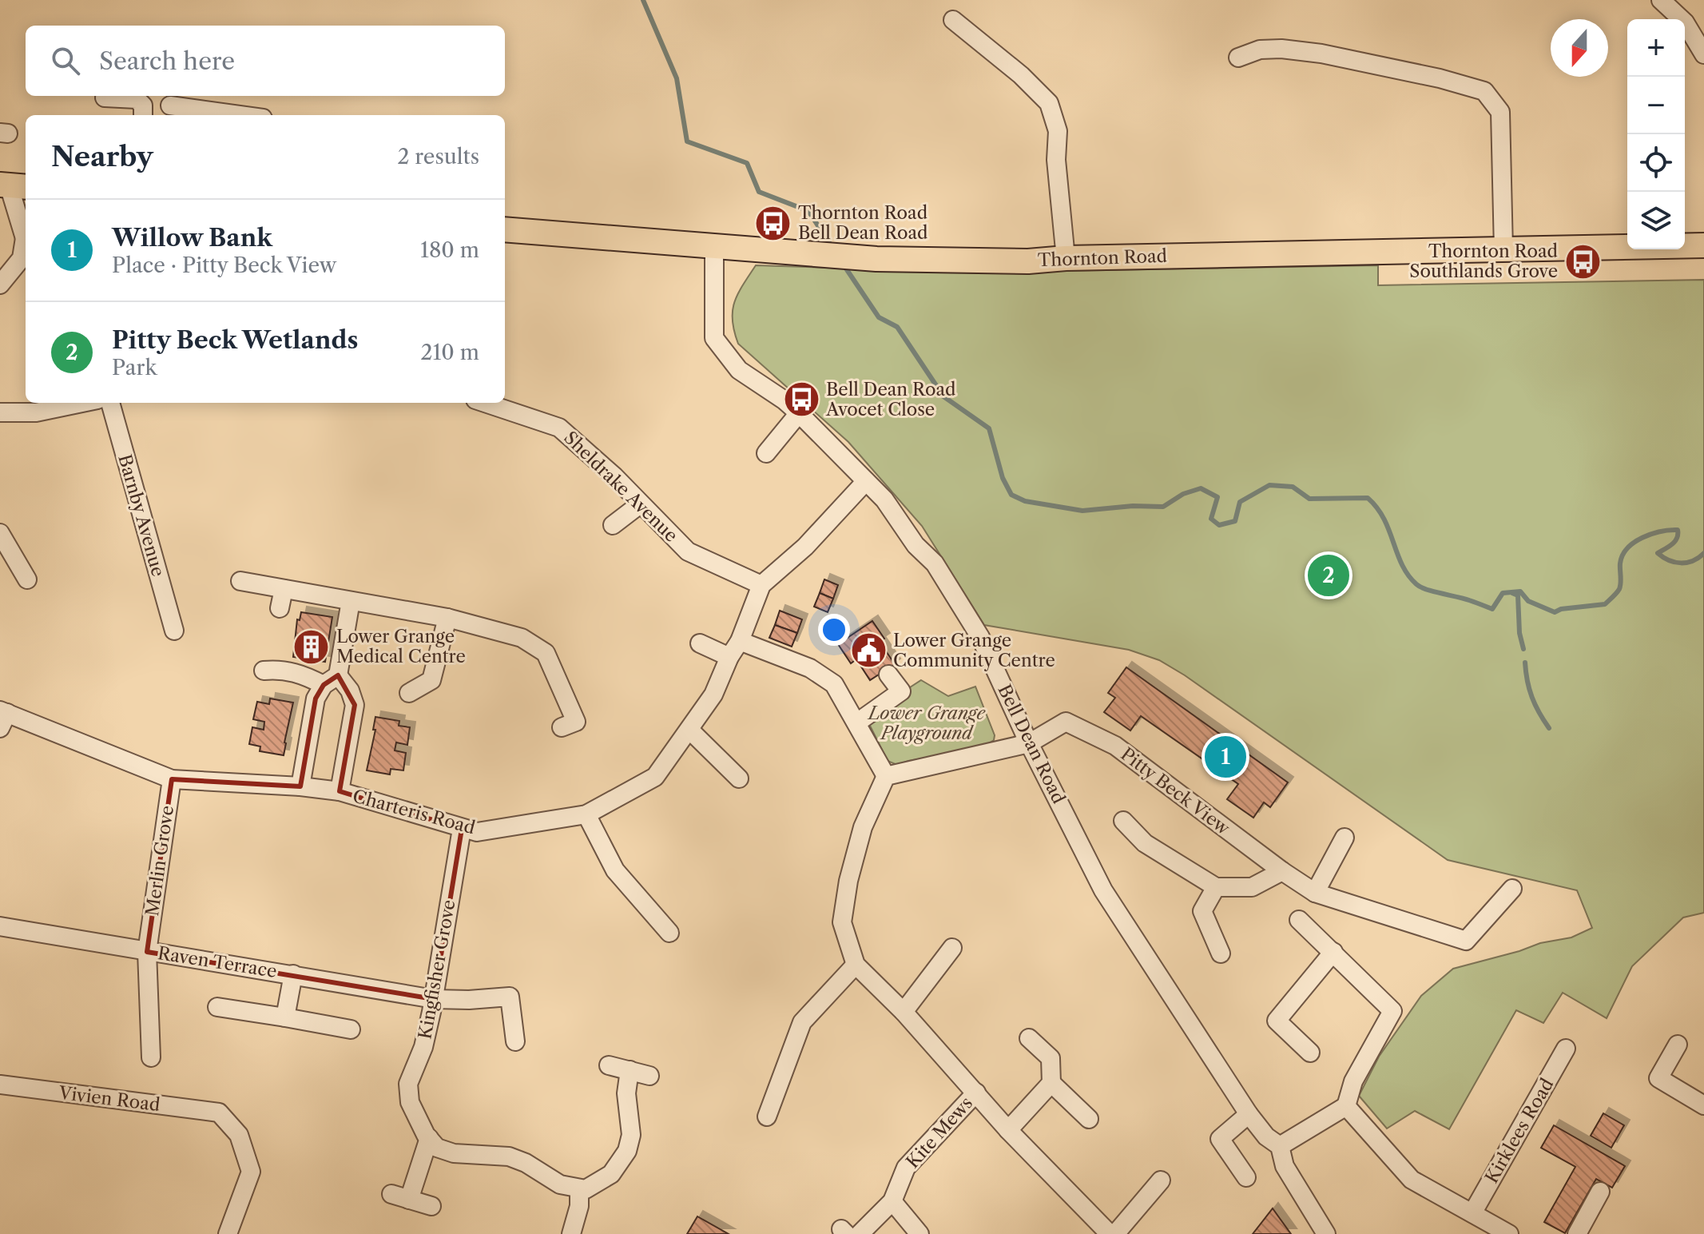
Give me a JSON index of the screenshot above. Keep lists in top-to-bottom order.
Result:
{
  "streets": {
    "main road": ["Thornton Road"],
    "street": [
      "Sheldrake Avenue",
      "Barnby Avenue",
      "Bell Dean Road",
      "Pitty Beck View",
      "Charteris Road",
      "Merlin Grove",
      "Raven Terrace",
      "Kingfisher Grove",
      "Vivien Road",
      "Kirklees Road",
      "Kite Mews"
    ]
  },
  "crossings": [
    ["Thornton Road", "Bell Dean Road"],
    ["Sheldrake Avenue", "Charteris Road"],
    ["Bell Dean Road", "Pitty Beck View"],
    ["Bell Dean Road", "Charteris Road"],
    ["Charteris Road", "Merlin Grove"],
    ["Charteris Road", "Kingfisher Grove"],
    ["Merlin Grove", "Raven Terrace"],
    ["Raven Terrace", "Kingfisher Grove"]
  ],
  "parks": ["Lower Grange Playground"],
  "places": {
    "bus stop": ["Thornton Road Bell Dean Road", "Thornton Road Southlands Grove", "Bell Dean Road Avocet Close"],
    "building": ["Lower Grange Medical Centre"],
    "public building": ["Lower Grange Community Centre"]
  },
  "north": "bottom",
  "page": {
    "map_buttons": ["+", "−"],
    "search": "Search here",
    "heading": ["Nearby", "2 results"],
    "list": [
      {
        "mark": "1",
        "name": "Willow Bank",
        "note": "Place · Pitty Beck View",
        "value": "180 m"
      },
      {
        "mark": "2",
        "name": "Pitty Beck Wetlands",
        "note": "Park",
        "value": "210 m"
      }
    ],
    "pins": ["2", "1"]
  }
}
